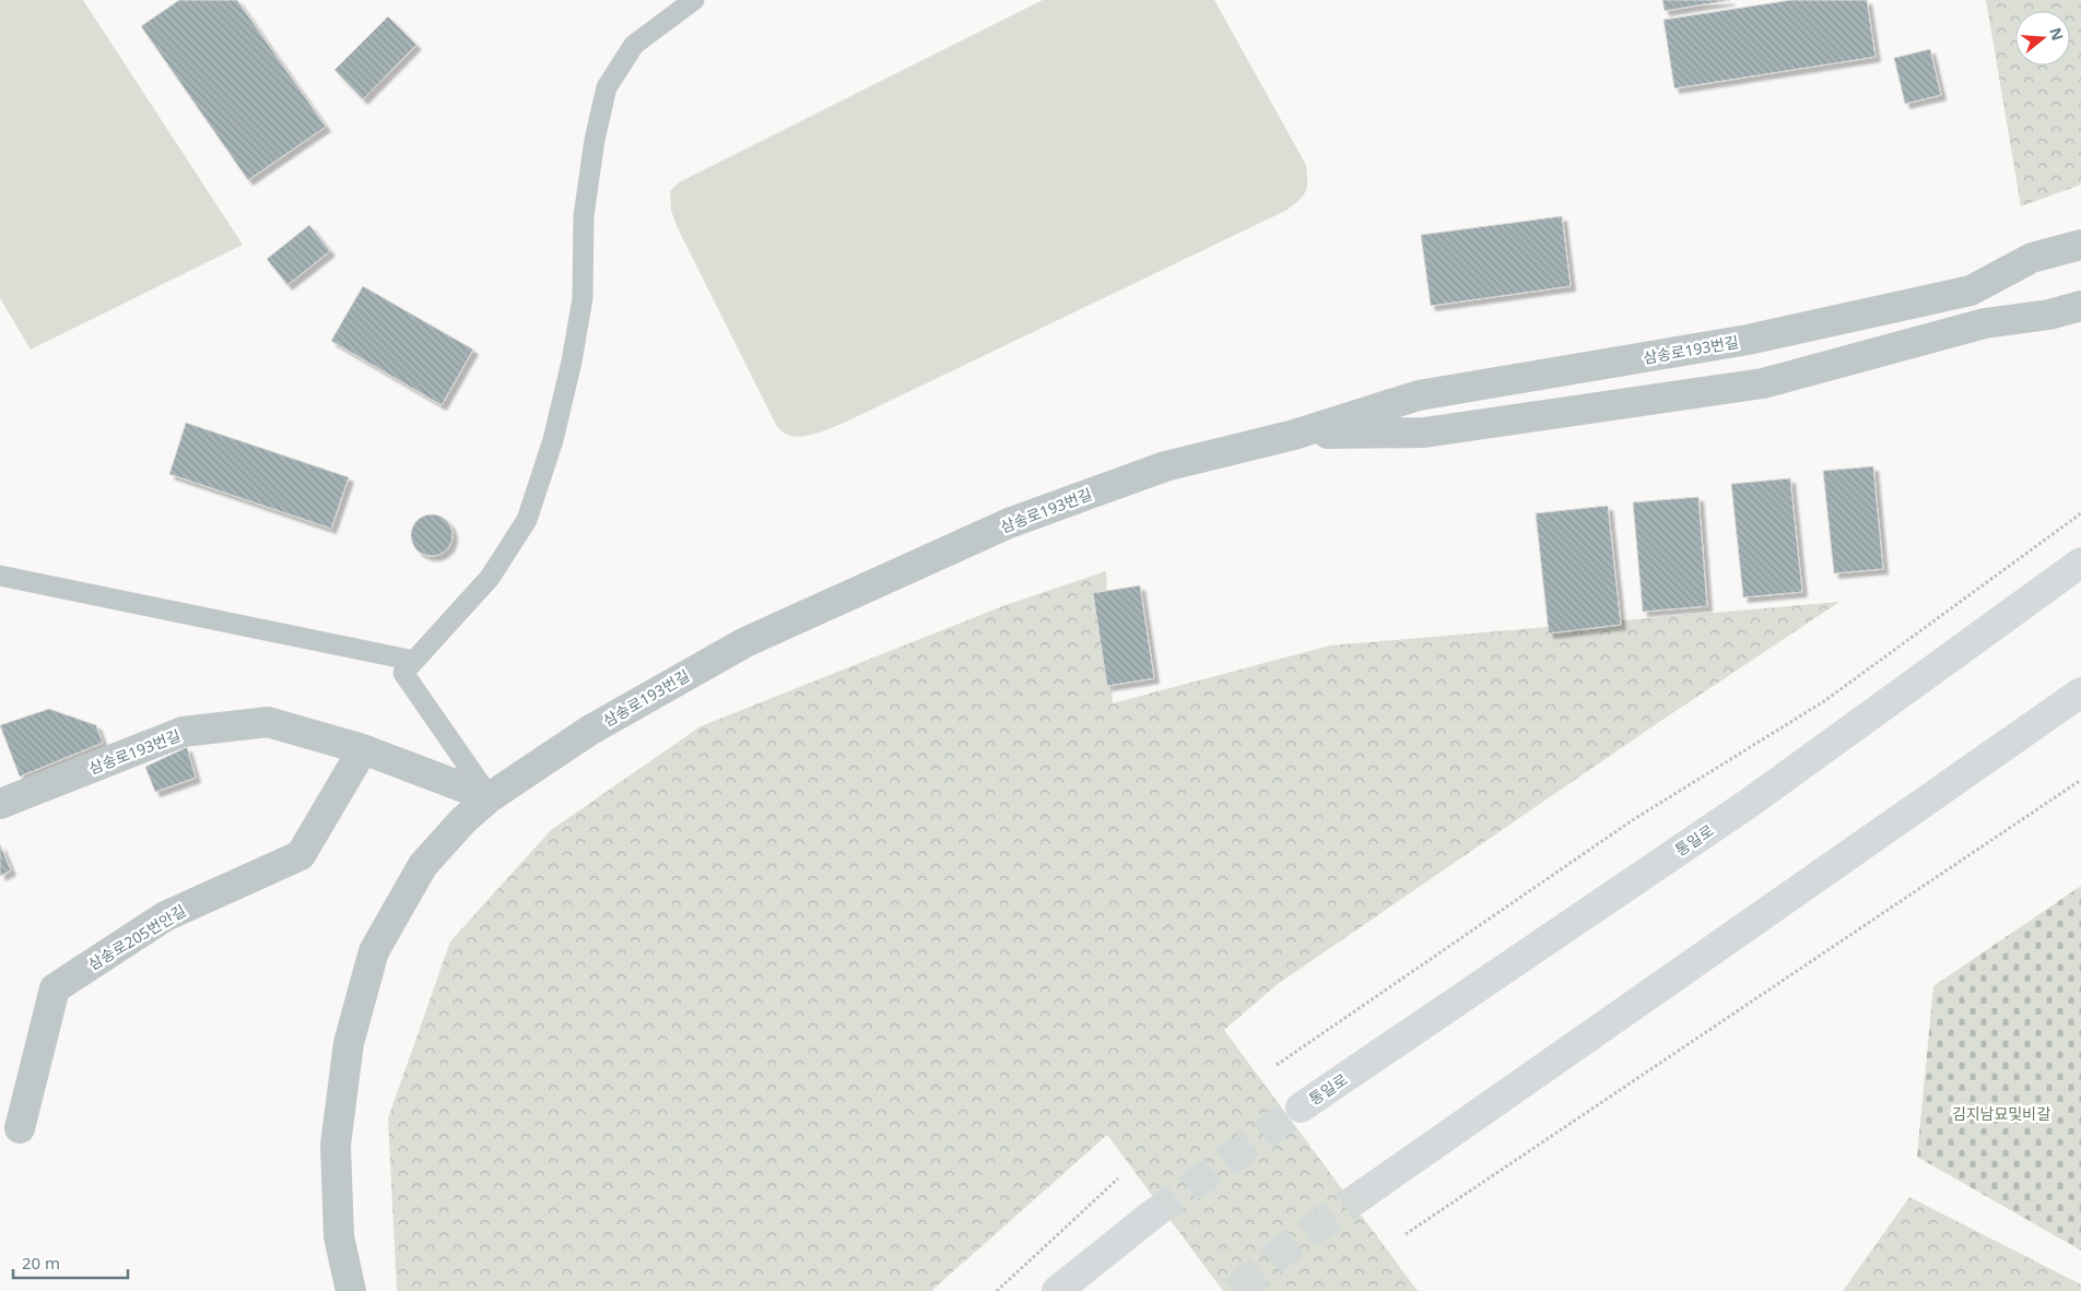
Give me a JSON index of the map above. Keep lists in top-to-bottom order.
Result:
{
  "streets": {
    "main road": ["통일로"],
    "street": ["삼송로193번길", "삼송로205번안길"]
  },
  "crossings": [
    ["삼송로193번길", "삼송로205번안길"]
  ],
  "parks": ["김지남묘및비갈"],
  "scale_bar": "20 m",
  "north": "right"
}
